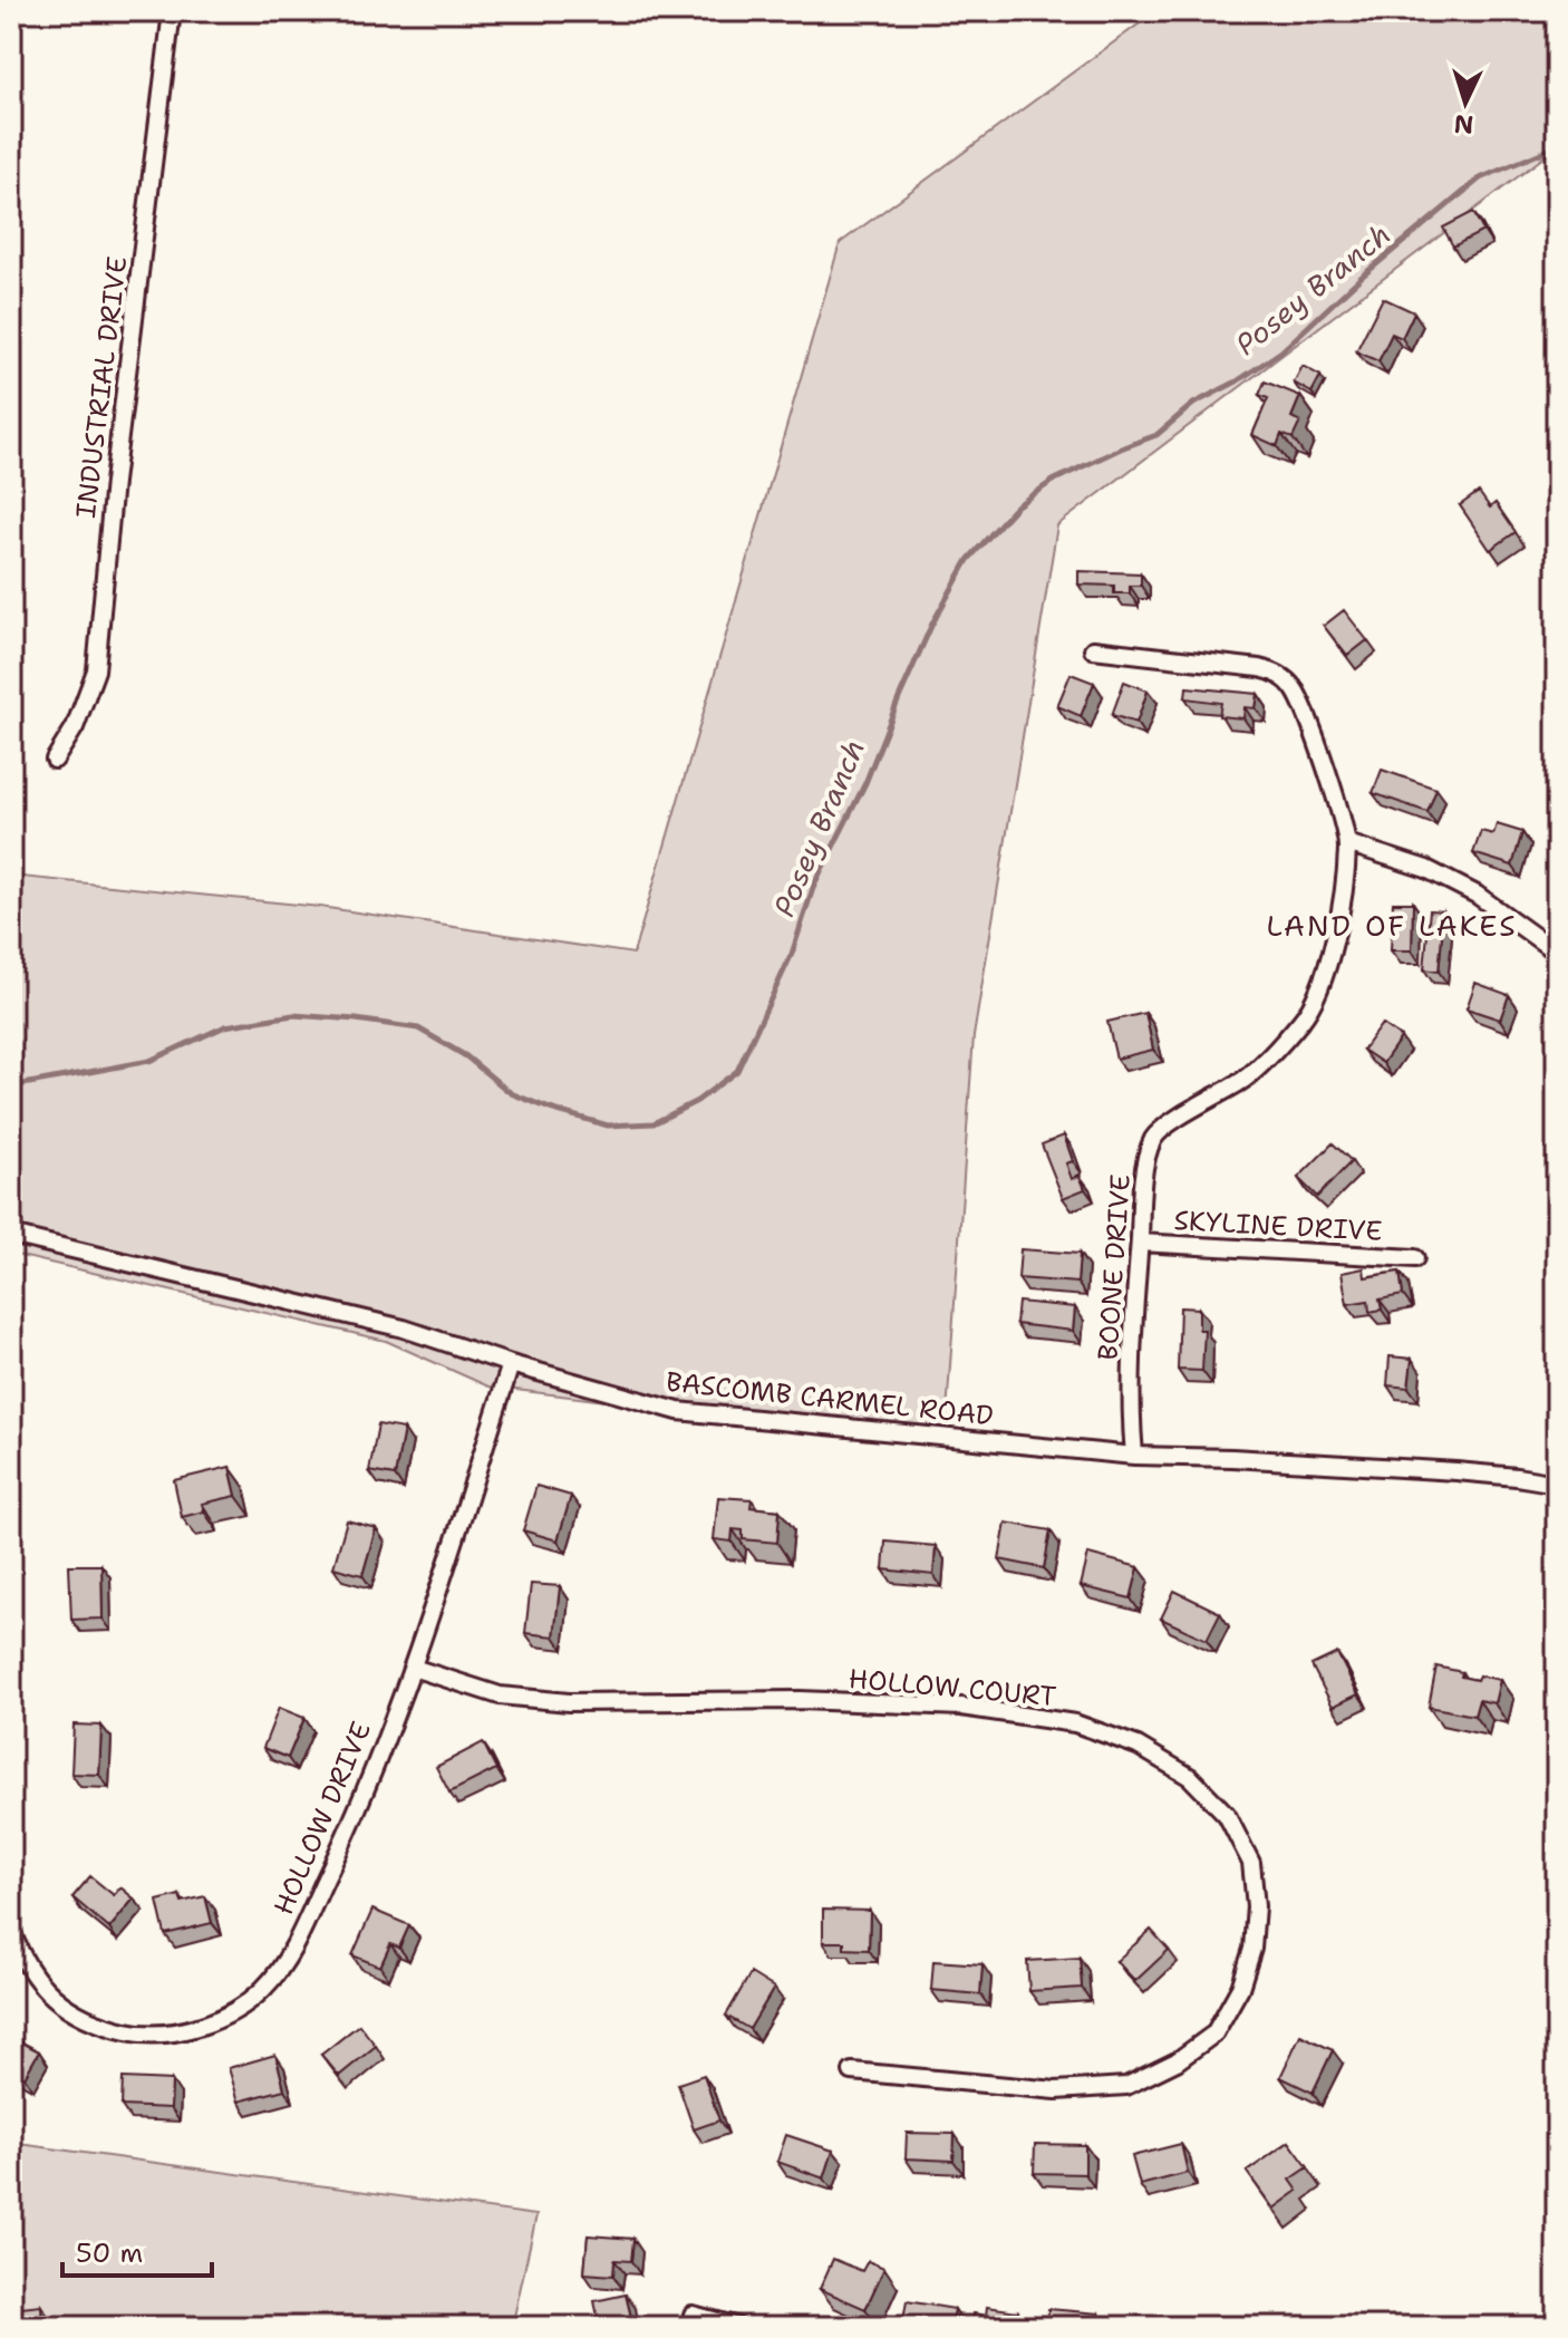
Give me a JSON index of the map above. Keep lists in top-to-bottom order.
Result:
{
  "streets": {
    "street": [
      "INDUSTRIAL DRIVE",
      "SKYLINE DRIVE",
      "BOONE DRIVE",
      "BASCOMB CARMEL ROAD",
      "HOLLOW COURT",
      "HOLLOW DRIVE"
    ]
  },
  "crossings": [
    ["SKYLINE DRIVE", "BOONE DRIVE"],
    ["BOONE DRIVE", "BASCOMB CARMEL ROAD"],
    ["BASCOMB CARMEL ROAD", "HOLLOW DRIVE"],
    ["HOLLOW COURT", "HOLLOW DRIVE"]
  ],
  "districts": ["LAND OF LAKES"],
  "water": ["Posey Branch"],
  "scale_bar": "50 m",
  "north": "bottom"
}
